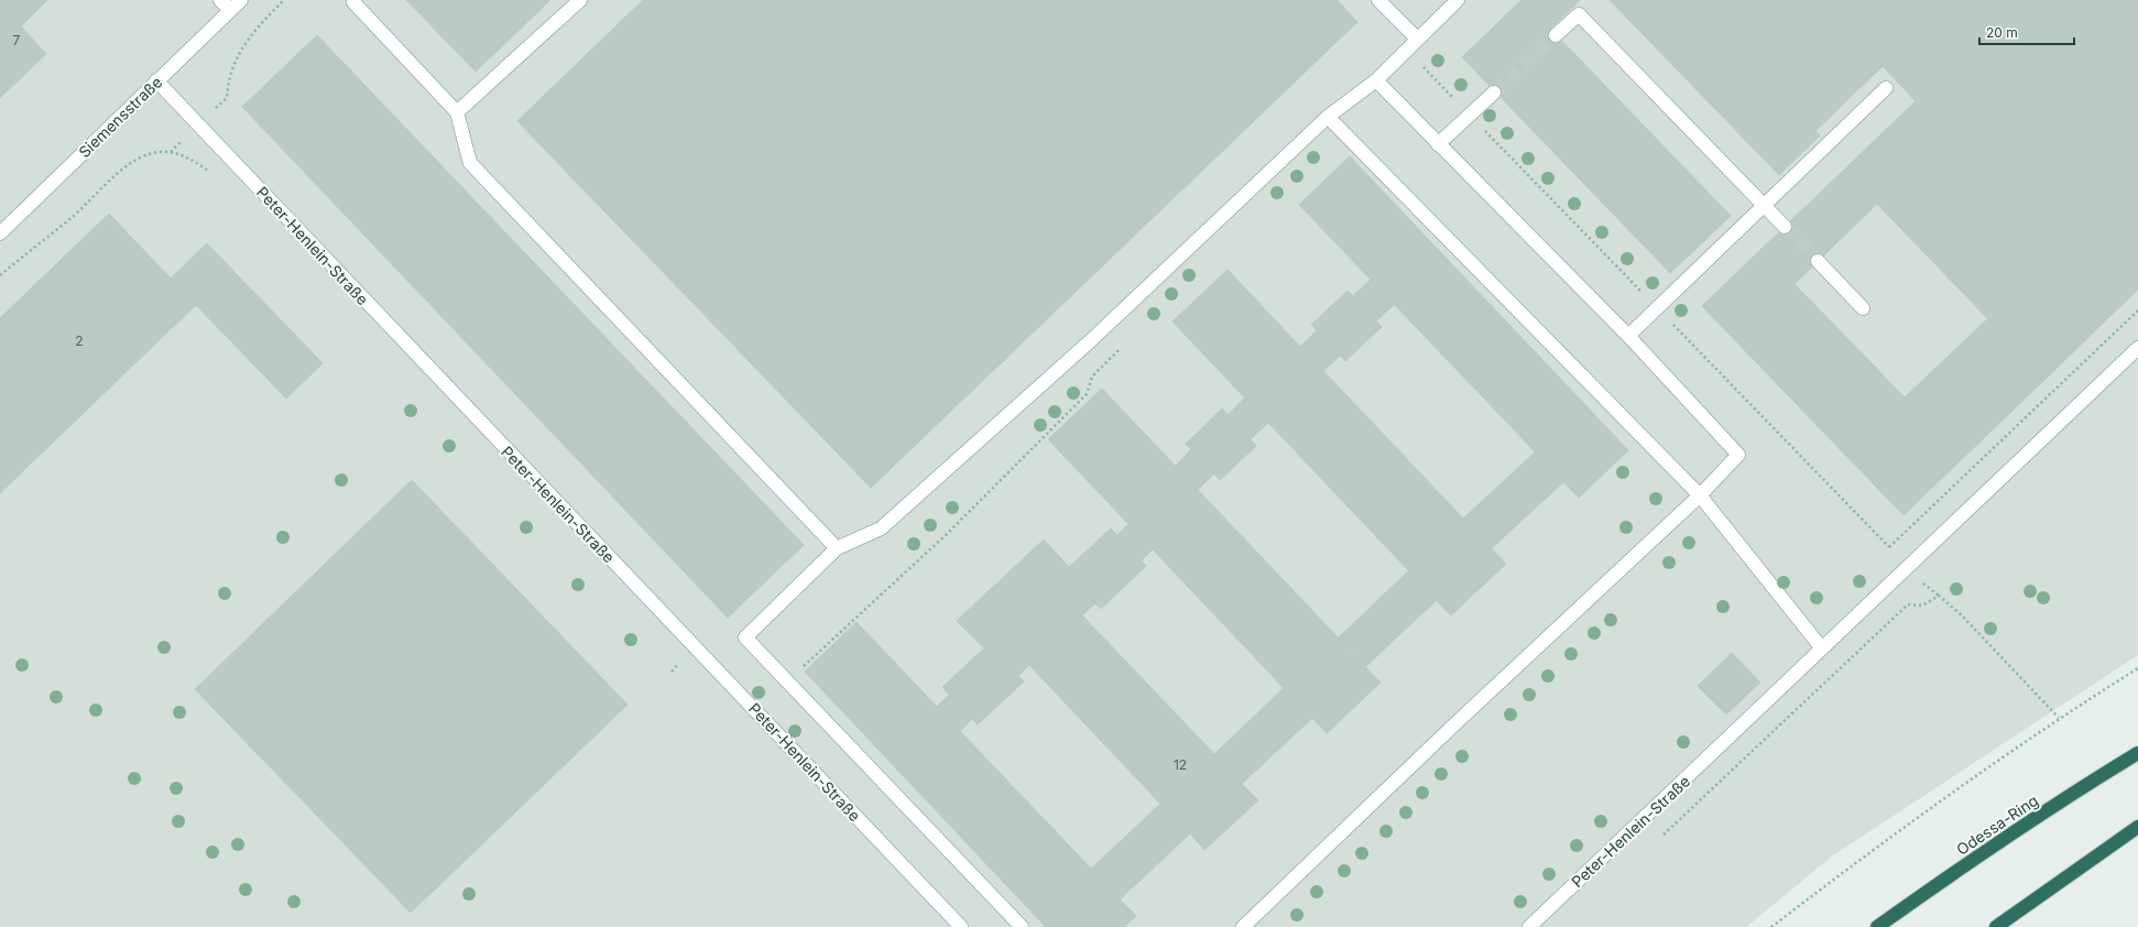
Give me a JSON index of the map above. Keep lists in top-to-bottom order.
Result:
{
  "streets": {
    "highway": ["Odessa-Ring"],
    "street": ["Siemensstraße", "Peter-Henlein-Straße"]
  },
  "crossings": [
    ["Siemensstraße", "Peter-Henlein-Straße"]
  ],
  "house_numbers": ["7", "2", "12"],
  "scale_bar": "20 m"
}
